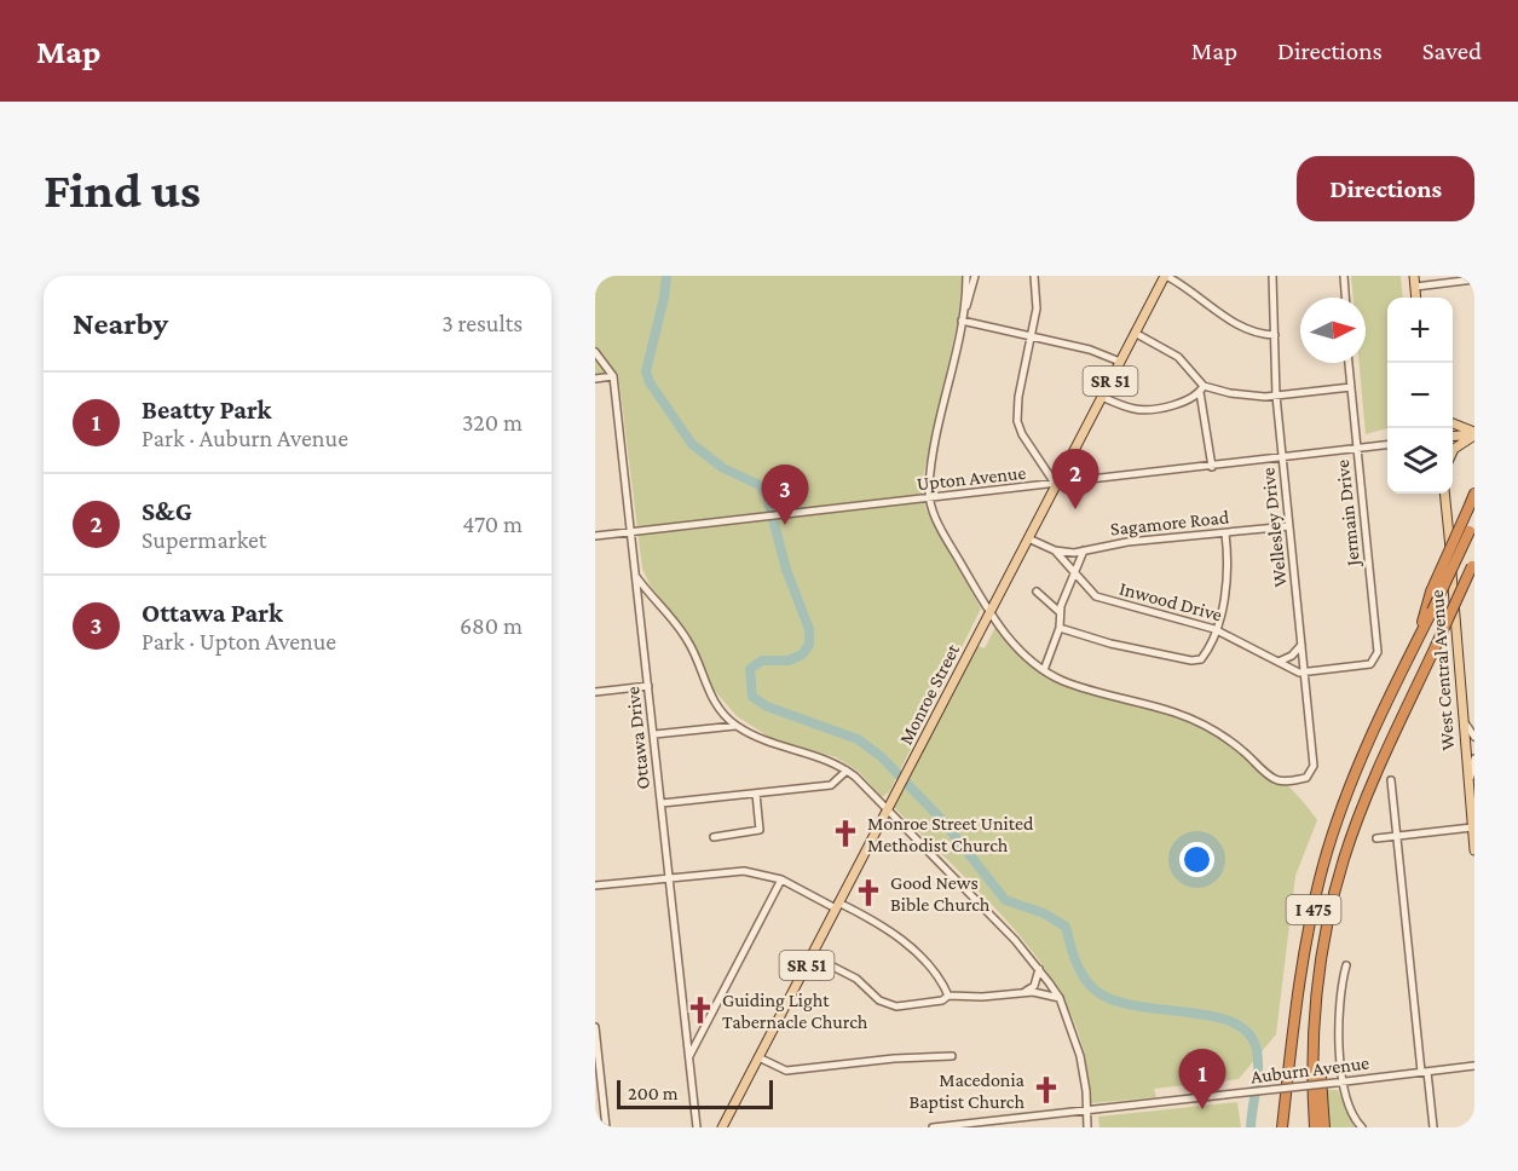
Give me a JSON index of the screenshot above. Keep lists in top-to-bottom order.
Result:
{
  "streets": {
    "highway": ["I 475"],
    "main road": ["SR 51", "West Central Avenue", "Monroe Street"],
    "street": [
      "Upton Avenue",
      "Jermain Drive",
      "Sagamore Road",
      "Wellesley Drive",
      "Inwood Drive",
      "Ottawa Drive",
      "Auburn Avenue"
    ]
  },
  "crossings": [
    ["Upton Avenue", "Jermain Drive"],
    ["Upton Avenue", "Wellesley Drive"],
    ["Upton Avenue", "Monroe Street"],
    ["Upton Avenue", "Ottawa Drive"],
    ["Jermain Drive", "Inwood Drive"],
    ["Sagamore Road", "Wellesley Drive"],
    ["Sagamore Road", "Inwood Drive"],
    ["Wellesley Drive", "Inwood Drive"],
    ["Inwood Drive", "Monroe Street"]
  ],
  "places": {
    "church": [
      "Monroe Street United Methodist Church",
      "Good News Bible Church",
      "Guiding Light Tabernacle Church",
      "Macedonia Baptist Church"
    ]
  },
  "scale_bar": "200 m",
  "north": "right",
  "page": {
    "header": "Map",
    "nav": ["Map", "Directions", "Saved"],
    "buttons": "Directions",
    "title": "Find us",
    "heading": ["Nearby", "3 results"],
    "map_buttons": ["+", "−"],
    "list": [
      {
        "mark": "1",
        "name": "Beatty Park",
        "note": "Park · Auburn Avenue",
        "value": "320 m"
      },
      {
        "mark": "2",
        "name": "S&G",
        "note": "Supermarket",
        "value": "470 m"
      },
      {
        "mark": "3",
        "name": "Ottawa Park",
        "note": "Park · Upton Avenue",
        "value": "680 m"
      }
    ],
    "pins": ["2", "3", "1"],
    "scale": "200 m"
  }
}
